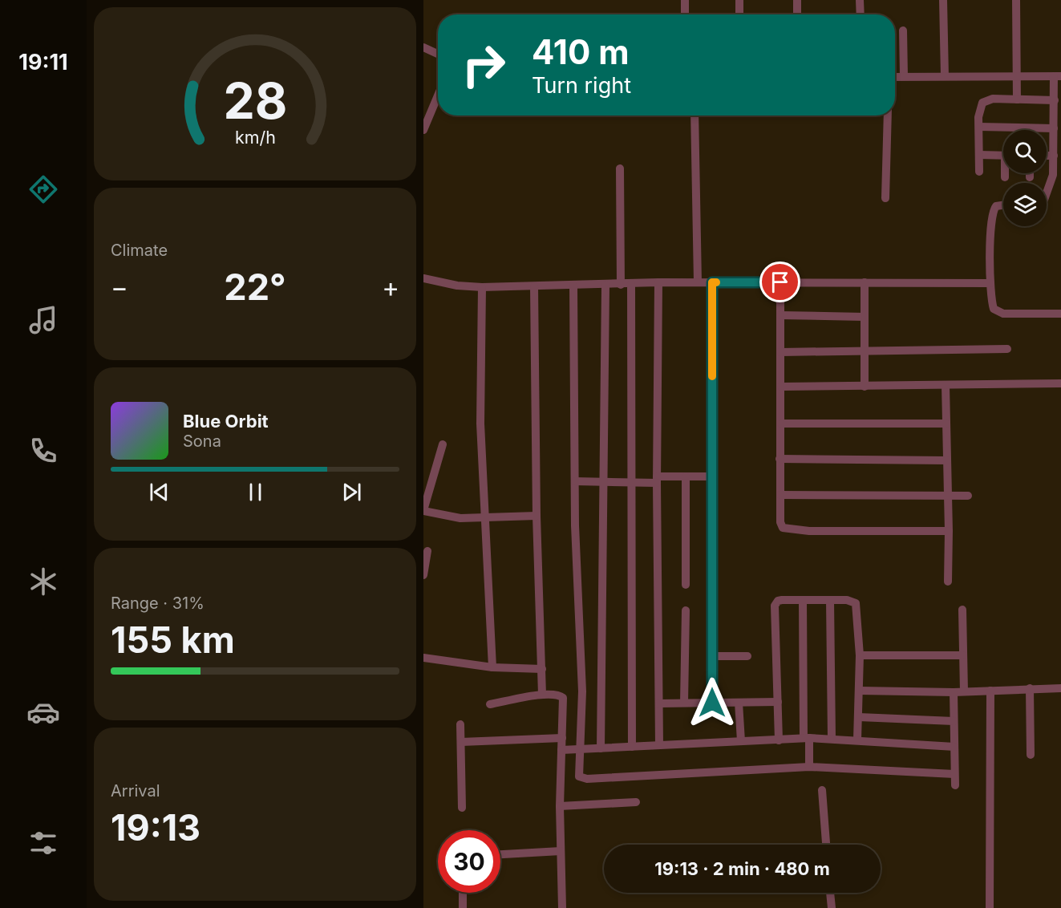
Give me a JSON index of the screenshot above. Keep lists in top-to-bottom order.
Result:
{
  "page": {
    "tabs": "19:11",
    "turn": ["410 m", "Turn right"],
    "tile": [
      "Climate",
      ["Range · 31%", "155 km"],
      ["Arrival", "19:13"]
    ],
    "heat": ["−", "22°", "+"],
    "song": ["Blue Orbit", "Sona"],
    "limit": "30",
    "trip": "19:13 · 2 min · 480 m",
    "gauge": ["28", "km/h"]
  }
}
